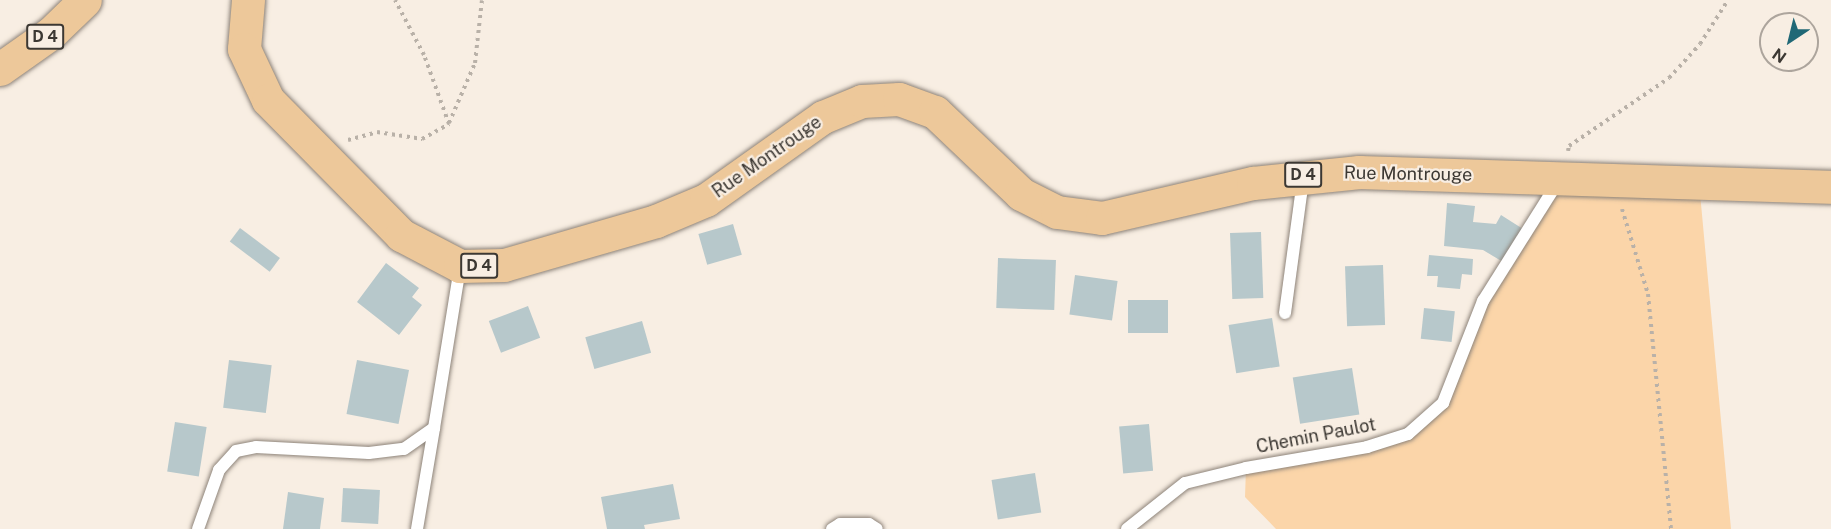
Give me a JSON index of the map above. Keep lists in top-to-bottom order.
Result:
{
  "streets": {
    "main road": ["D 4", "Rue Montrouge"],
    "lane": ["Chemin Paulot"]
  },
  "crossings": [
    ["Rue Montrouge", "Chemin Paulot"]
  ],
  "north": "bottom left"
}
